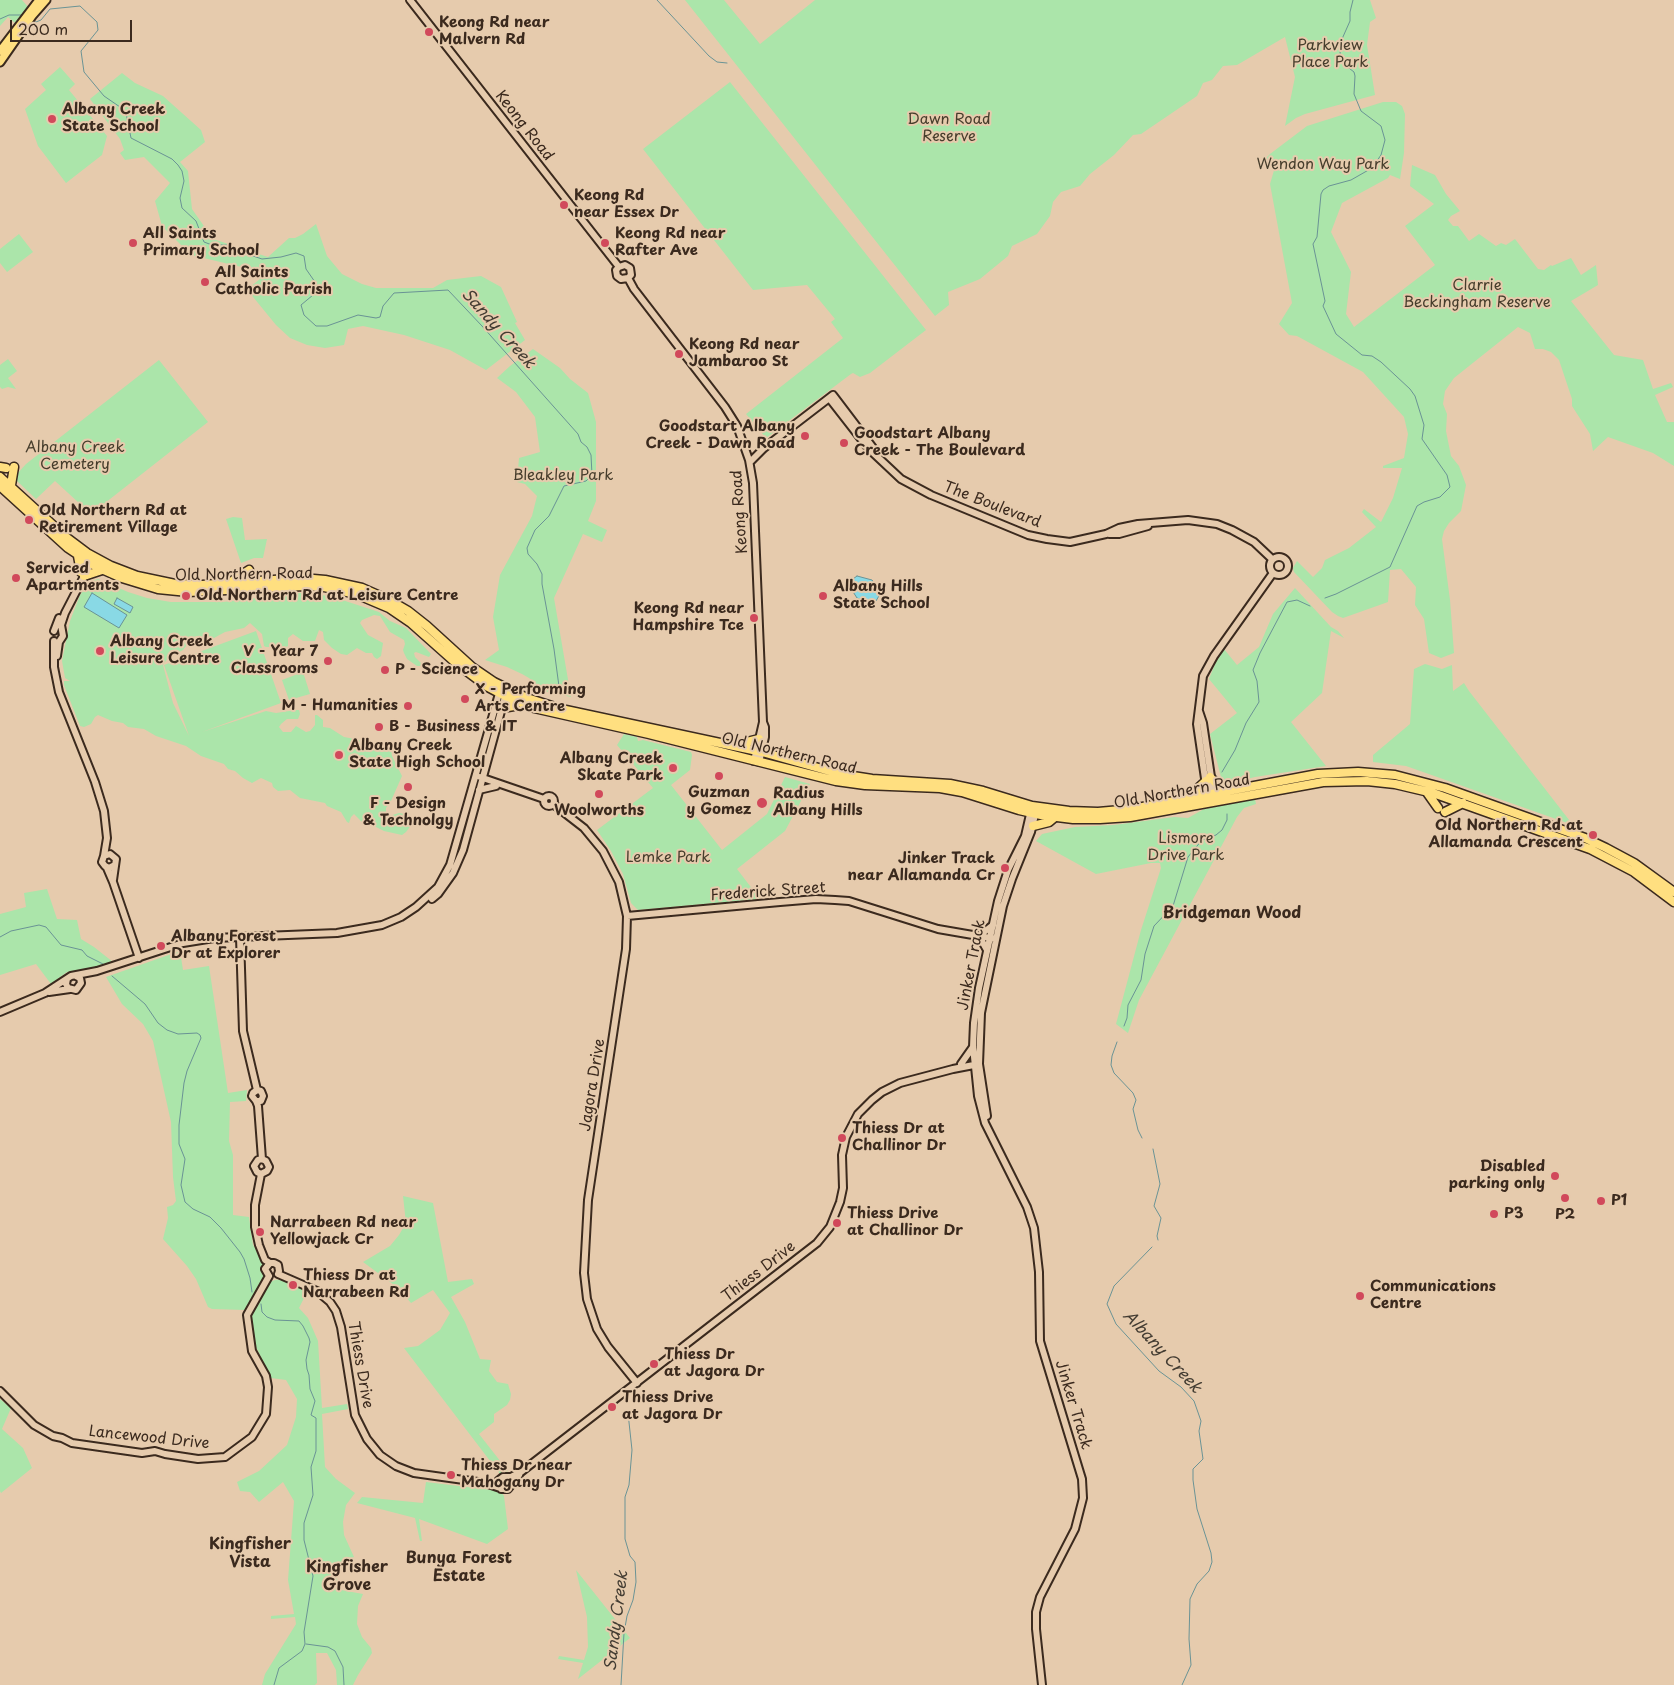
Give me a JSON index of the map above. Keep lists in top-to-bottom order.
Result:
{
  "streets": {
    "highway": ["Old Northern Road"],
    "street": [
      "Keong Road",
      "The Boulevard",
      "Frederick Street",
      "Jinker Track",
      "Jagora Drive",
      "Thiess Drive",
      "Lancewood Drive"
    ]
  },
  "crossings": [
    ["Keong Road", "Old Northern Road"],
    ["The Boulevard", "Old Northern Road"],
    ["Old Northern Road", "Jinker Track"],
    ["Frederick Street", "Jinker Track"],
    ["Frederick Street", "Jagora Drive"],
    ["Jinker Track", "Thiess Drive"],
    ["Jagora Drive", "Thiess Drive"],
    ["Thiess Drive", "Lancewood Drive"]
  ],
  "districts": [
    "Bridgeman Wood",
    "Kingfisher Vista",
    "Bunya Forest Estate",
    "Kingfisher Grove"
  ],
  "water": ["Sandy Creek", "Albany Creek"],
  "parks": [
    "Parkview Place Park",
    "Dawn Road Reserve",
    "Wendon Way Park",
    "Clarrie Beckingham Reserve",
    "Albany Creek Cemetery",
    "Bleakley Park",
    "Lismore Drive Park",
    "Lemke Park"
  ],
  "places": [
    "Keong Rd near Malvern Rd",
    "Albany Creek State School",
    "Keong Rd near Essex Dr",
    "All Saints Primary School",
    "Keong Rd near Rafter Ave",
    "All Saints Catholic Parish",
    "Keong Rd near Jambaroo St",
    "Goodstart Albany Creek - Dawn Road",
    "Goodstart Albany Creek - The Boulevard",
    "Old Northern Rd at Retirement Village",
    "Serviced Apartments",
    "Old Northern Rd at Leisure Centre",
    "Albany Hills State School",
    "Keong Rd near Hampshire Tce",
    "Albany Creek Leisure Centre",
    "V - Year 7 Classrooms",
    "P - Science",
    "X - Performing Arts Centre",
    "M - Humanities",
    "B - Business & IT",
    "Albany Creek State High School",
    "Albany Creek Skate Park",
    "Guzman y Gomez",
    "F - Design & Technolgy",
    "Woolworths",
    "Radius Albany Hills",
    "Old Northern Rd at Allamanda Crescent",
    "Jinker Track near Allamanda Cr",
    "Albany Forest Dr at Explorer",
    "Thiess Dr at Challinor Dr",
    "Disabled parking only",
    "P2",
    "P1",
    "P3",
    "Thiess Drive at Challinor Dr",
    "Narrabeen Rd near Yellowjack Cr",
    "Thiess Dr at Narrabeen Rd",
    "Communications Centre",
    "Thiess Dr at Jagora Dr",
    "Thiess Drive at Jagora Dr",
    "Thiess Dr near Mahogany Dr"
  ],
  "scale_bar": "200 m"
}
